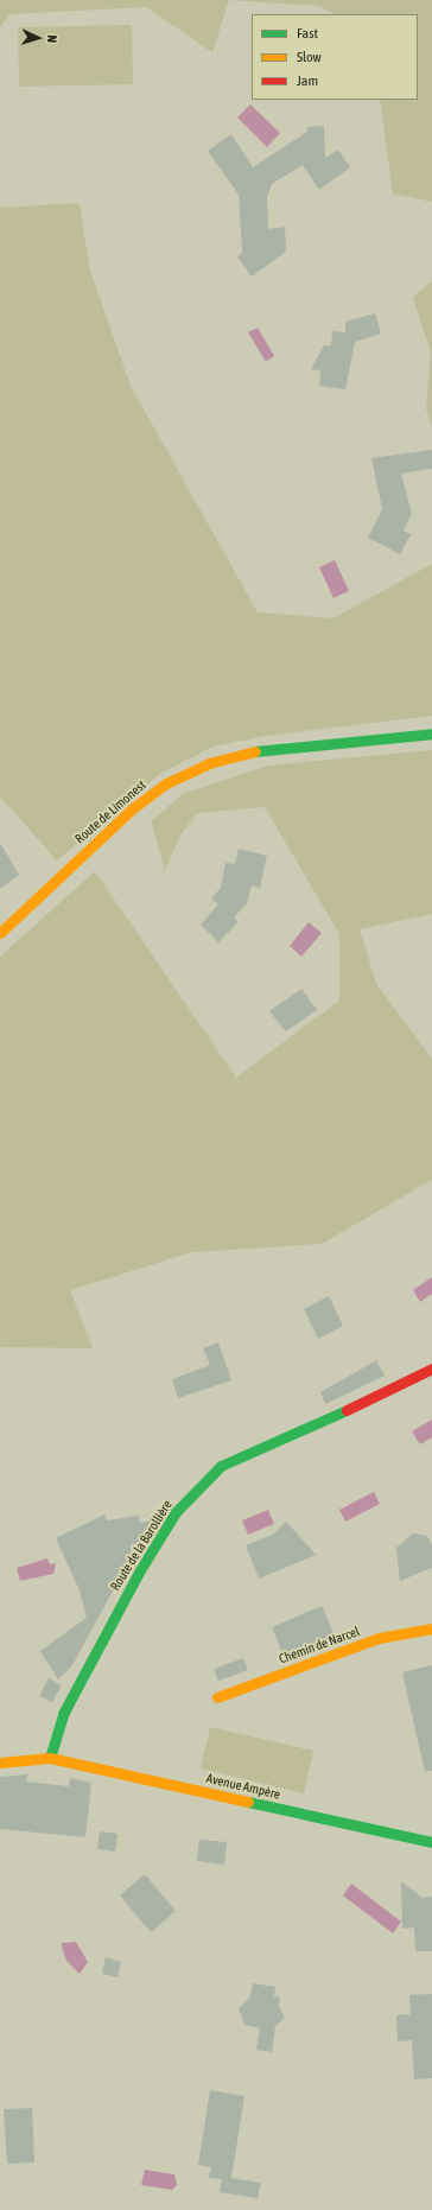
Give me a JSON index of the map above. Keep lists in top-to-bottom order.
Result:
{
  "streets": {
    "street": [
      "Route de Limonest",
      "Route de la Barollière",
      "Chemin de Narcel",
      "Avenue Ampère"
    ]
  },
  "crossings": [
    ["Route de la Barollière", "Avenue Ampère"]
  ],
  "legend": ["Fast", "Slow", "Jam"],
  "north": "right"
}
